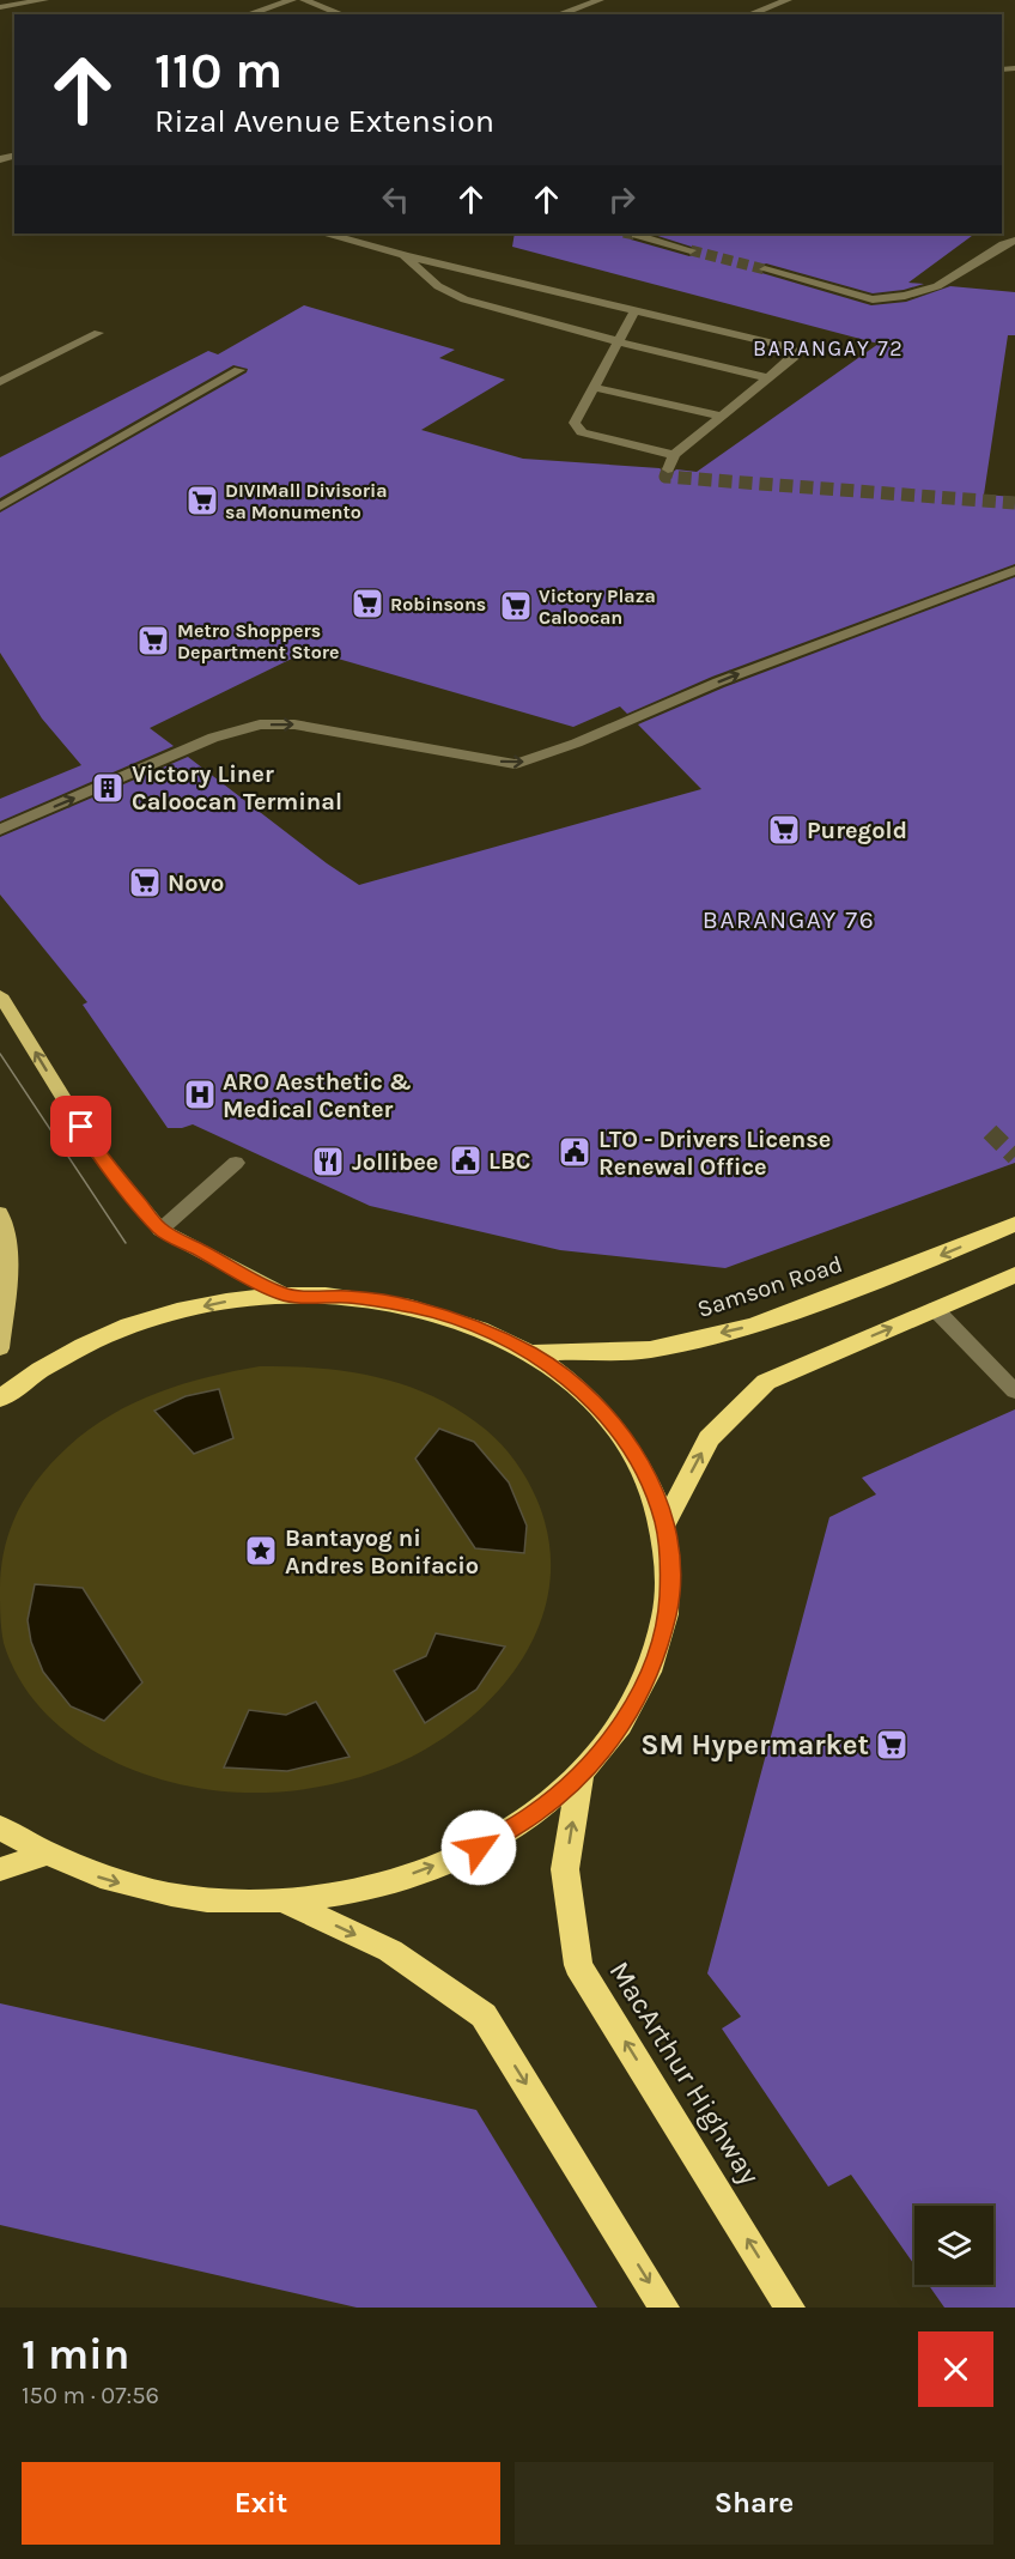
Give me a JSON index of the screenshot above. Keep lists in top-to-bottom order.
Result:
{
  "streets": {
    "highway": ["Samson Road", "MacArthur Highway"]
  },
  "one_way": ["Samson Road"],
  "districts": ["BARANGAY 72", "BARANGAY 76"],
  "places": {
    "supermarket": [
      "DIVIMall Divisoria sa Monumento",
      "Robinsons",
      "Victory Plaza Caloocan",
      "Metro Shoppers Department Store",
      "Puregold",
      "Novo",
      "SM Hypermarket"
    ],
    "building": ["Victory Liner Caloocan Terminal"],
    "hospital": ["ARO Aesthetic & Medical Center"],
    "public building": ["LTO - Drivers License Renewal Office", "LBC"],
    "restaurant": ["Jollibee"],
    "place": ["Bantayog ni Andres Bonifacio"]
  },
  "page": {
    "turn": ["110 m", "Rizal Avenue Extension"],
    "heading": ["1 min", "150 m · 07:56"],
    "buttons": ["Exit", "Share"]
  }
}
